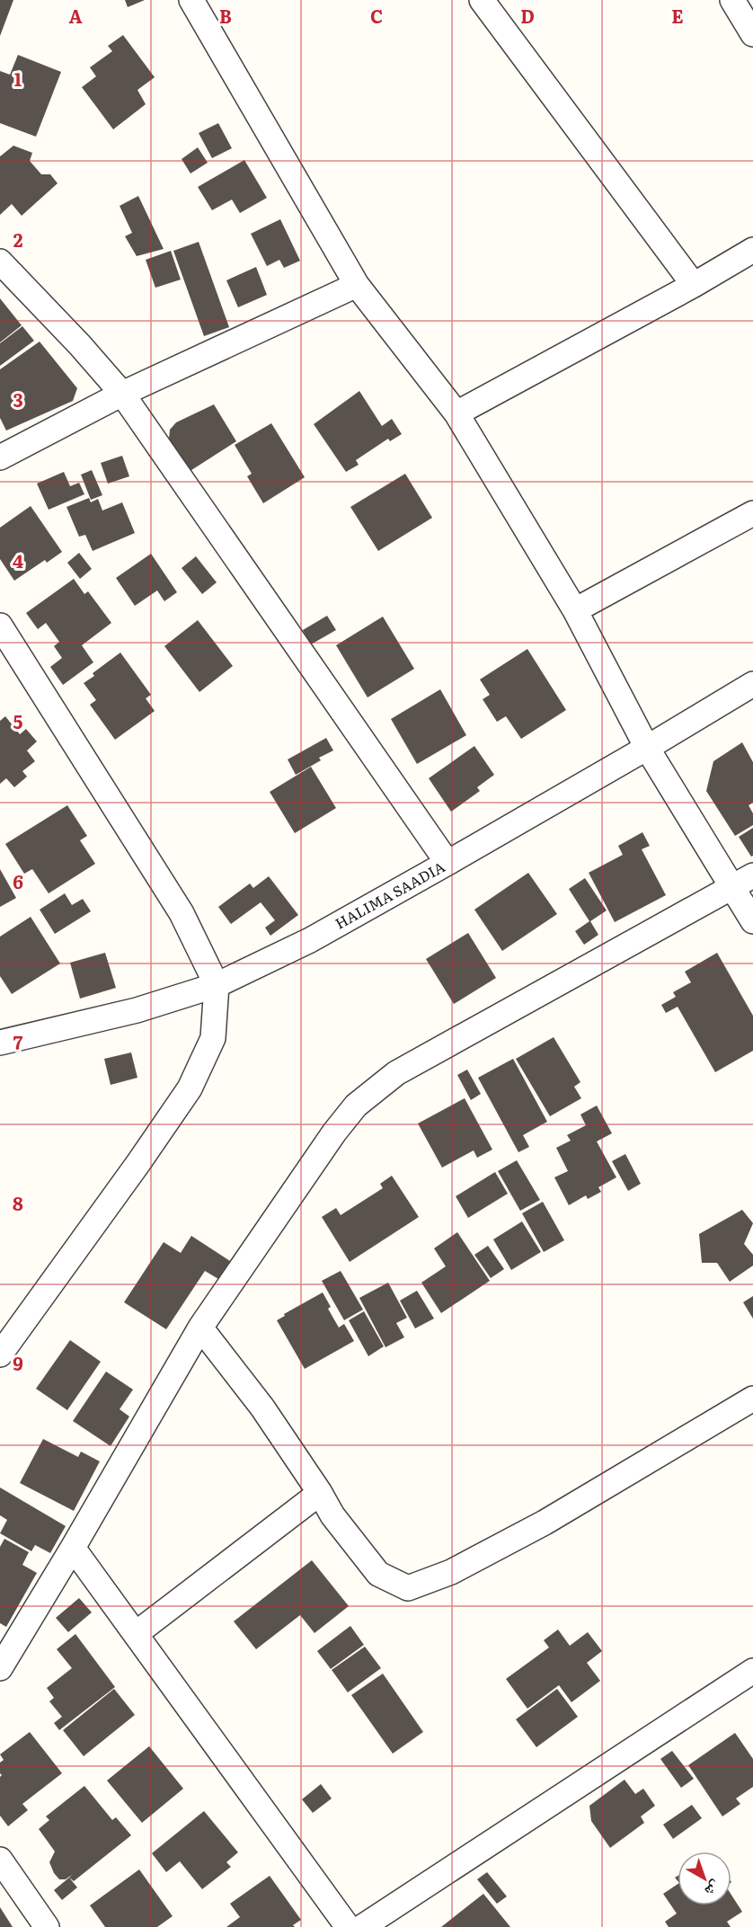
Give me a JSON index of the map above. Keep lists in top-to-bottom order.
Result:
{
  "streets": {
    "street": ["HALIMA SAADIA"]
  },
  "north": "bottom right",
  "grid": {
    "columns": [
      "A",
      "B",
      "C",
      "D",
      "E"
    ],
    "rows": [
      "1",
      "2",
      "3",
      "4",
      "5",
      "6",
      "7",
      "8",
      "9"
    ]
  }
}
